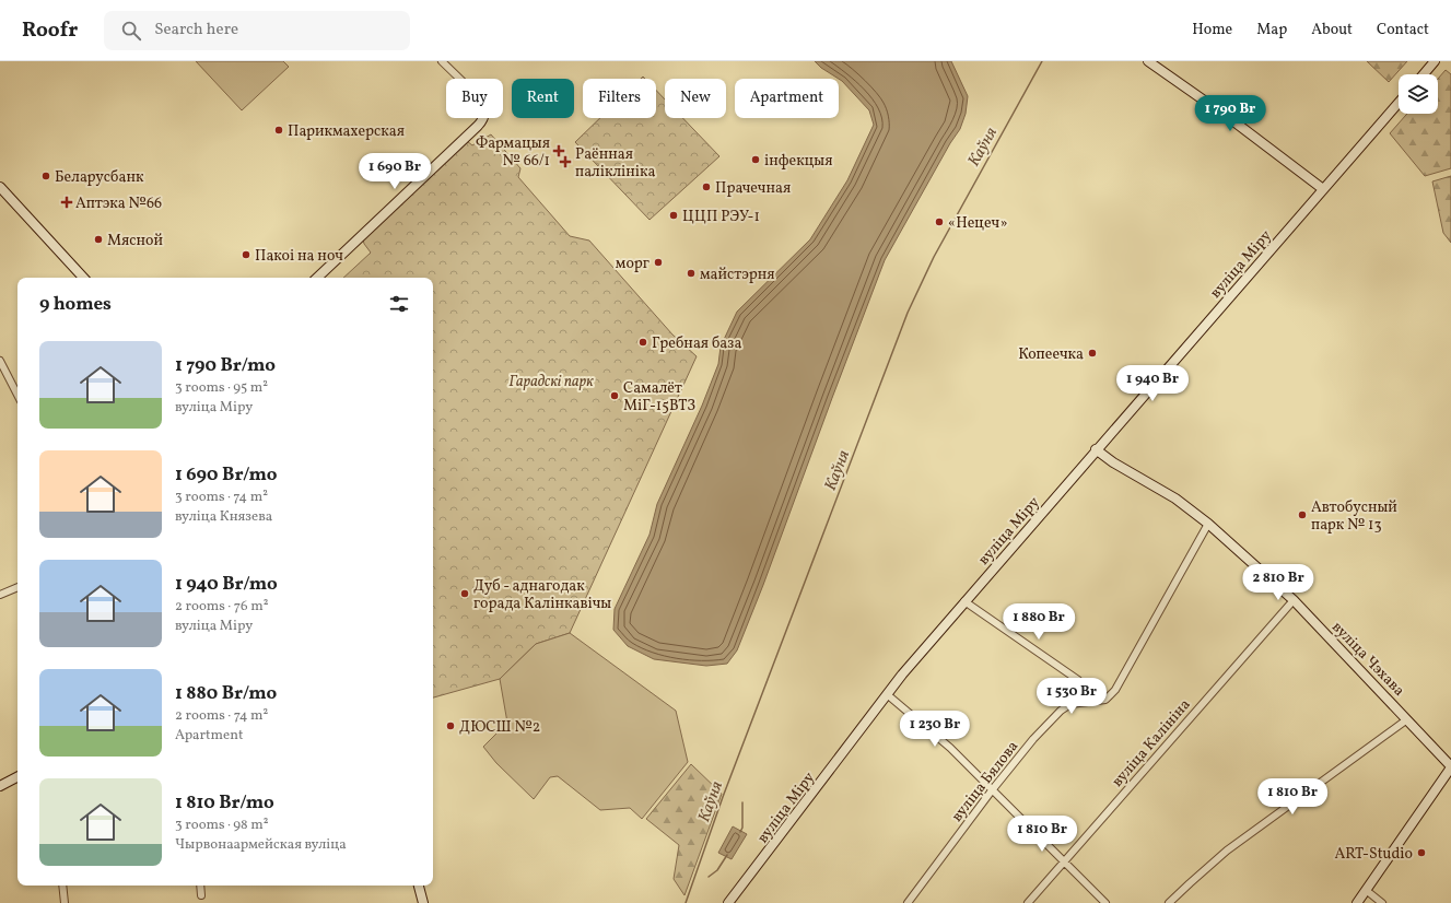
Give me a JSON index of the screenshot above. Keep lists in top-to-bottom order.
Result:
{
  "streets": {
    "main road": ["вуліца Міру", "вуліца Чэхава"],
    "street": ["вуліца Калініна", "вуліца Бялова"]
  },
  "crossings": [
    ["вуліца Міру", "вуліца Чэхава"],
    ["вуліца Чэхава", "вуліца Калініна"],
    ["вуліца Чэхава", "вуліца Бялова"]
  ],
  "water": ["Каўня"],
  "parks": ["Гарадскі парк"],
  "places": {
    "other": [
      "Парикмахерская",
      "інфекцыя",
      "Беларусбанк",
      "Прачечная",
      "ЦЦП РЭУ-1",
      "«Нецеч»",
      "Мясной",
      "Пакоі на ноч",
      "морг",
      "майстэрня",
      "Гребная база",
      "Копеечка",
      "Самалёт МіГ-15ВТЗ",
      "Автобусный парк № 13",
      "Дуб - аднагодак горада Калінкавічы",
      "ДЮСШ №2",
      "ART-Studio"
    ],
    "health": ["Фармацыя № 66/1", "Раённая паліклініка", "Аптэка №66"]
  },
  "page": {
    "header": "Roofr",
    "search": "Search here",
    "nav": [
      "Home",
      "Map",
      "About",
      "Contact"
    ],
    "chip": [
      "Buy",
      "Rent",
      "Filters",
      "New",
      "Apartment"
    ],
    "price": [
      "1 790 Br",
      "1 690 Br",
      "1 940 Br",
      "2 810 Br",
      "1 880 Br",
      "1 530 Br",
      "1 230 Br",
      "1 810 Br",
      "1 810 Br"
    ],
    "heading": "9 homes",
    "list": [
      {
        "name": "1 790 Br/mo",
        "note": "3 rooms · 95 m² · вуліца Міру"
      },
      {
        "name": "1 690 Br/mo",
        "note": "3 rooms · 74 m² · вуліца Князева"
      },
      {
        "name": "1 940 Br/mo",
        "note": "2 rooms · 76 m² · вуліца Міру"
      },
      {
        "name": "1 880 Br/mo",
        "note": "2 rooms · 74 m² · Apartment"
      },
      {
        "name": "1 810 Br/mo",
        "note": "3 rooms · 98 m² · Чырвонаармейская вуліца"
      }
    ]
  }
}
